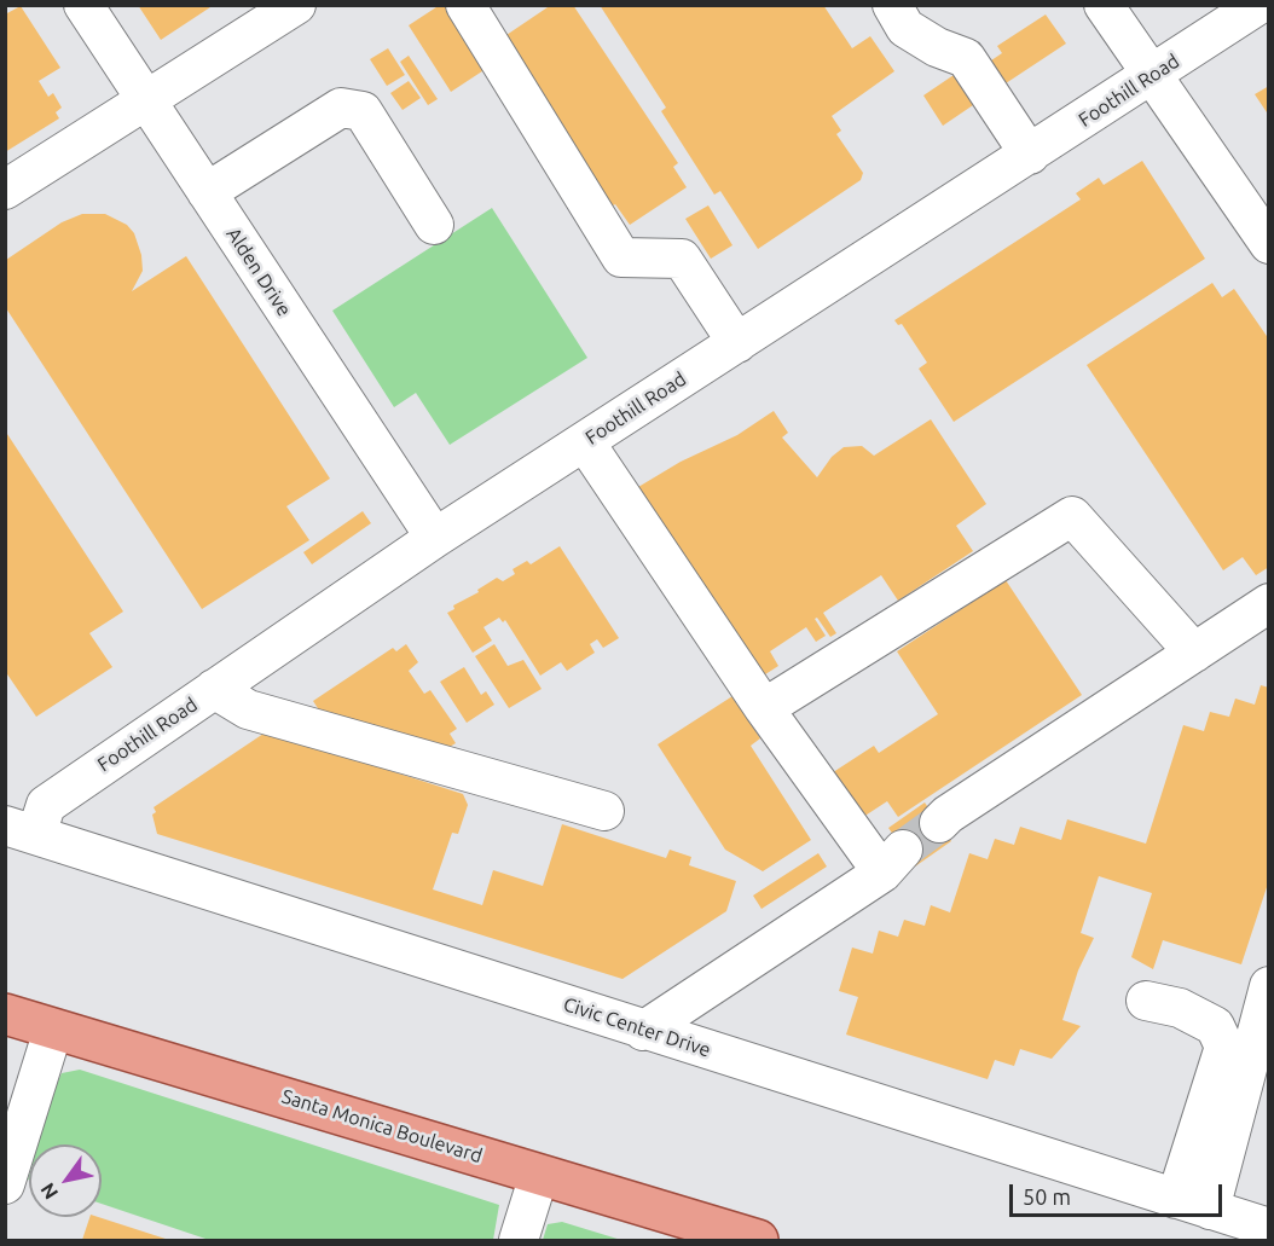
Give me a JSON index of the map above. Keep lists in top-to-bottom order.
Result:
{
  "streets": {
    "main road": ["Santa Monica Boulevard"],
    "street": ["Foothill Road", "Alden Drive", "Civic Center Drive"]
  },
  "crossings": [
    ["Foothill Road", "Alden Drive"],
    ["Foothill Road", "Civic Center Drive"]
  ],
  "scale_bar": "50 m",
  "north": "bottom left"
}
